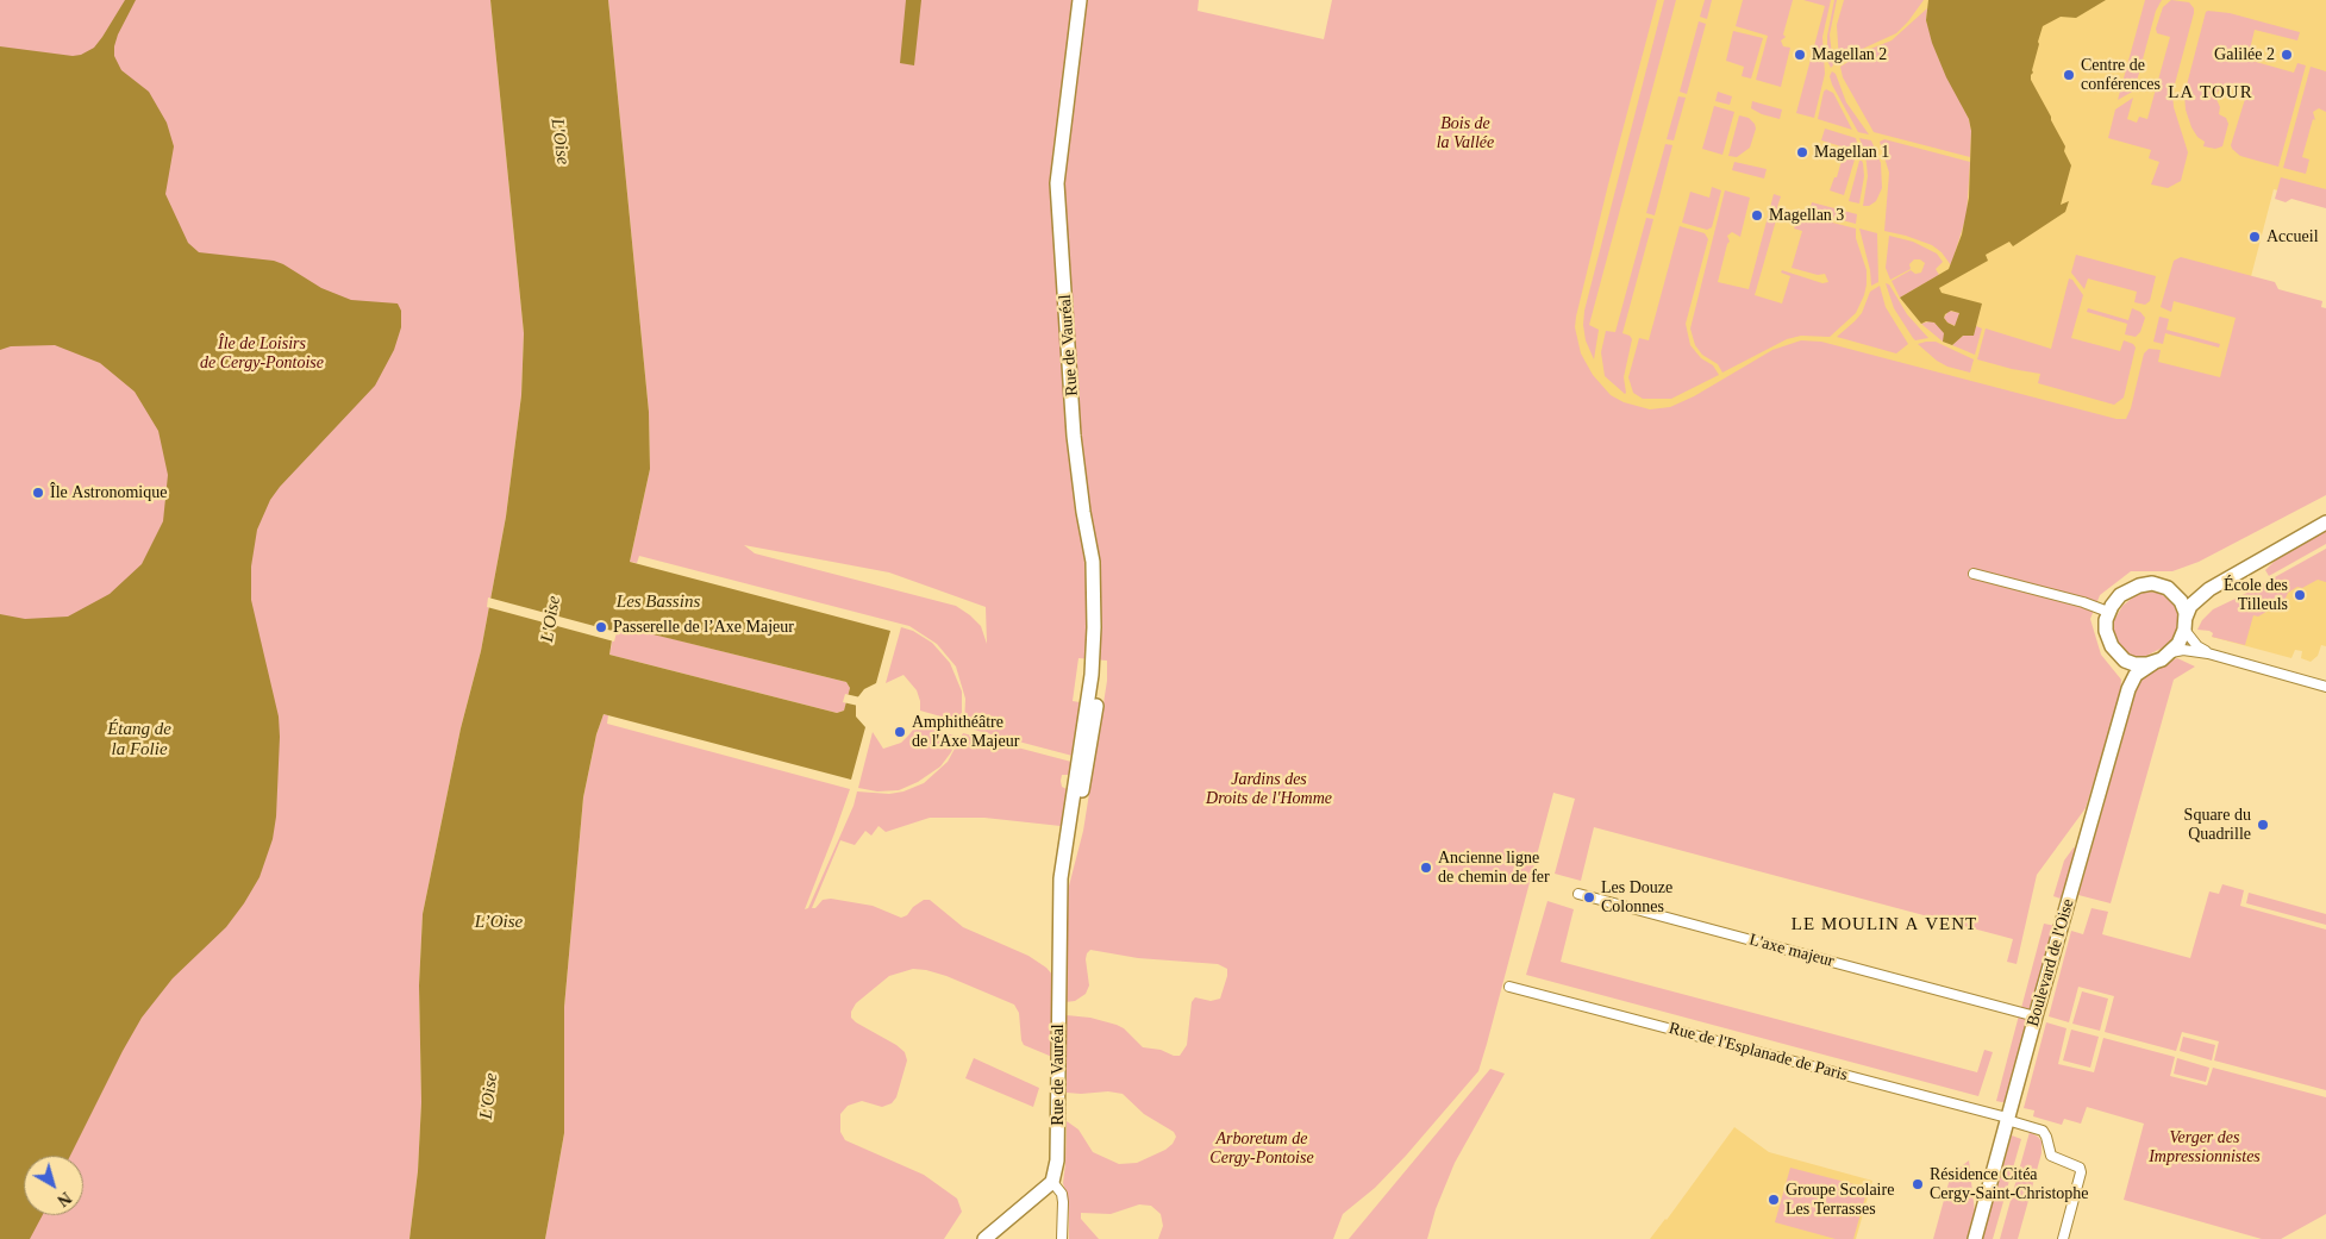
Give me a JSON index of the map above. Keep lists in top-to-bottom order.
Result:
{
  "streets": {
    "street": [
      "Rue de Vauréal",
      "L'axe majeur",
      "Boulevard de l'Oise",
      "Rue de l'Esplanade de Paris"
    ]
  },
  "crossings": [
    ["L'axe majeur", "Boulevard de l'Oise"],
    ["Boulevard de l'Oise", "Rue de l'Esplanade de Paris"]
  ],
  "districts": ["LA TOUR", "LE MOULIN A VENT"],
  "water": [
    "L'Oise",
    "Les Bassins",
    "Étang de la Folie",
    "L’Oise"
  ],
  "parks": [
    "Bois de la Vallée",
    "Île de Loisirs de Cergy-Pontoise",
    "Jardins des Droits de l'Homme",
    "Verger des Impressionnistes",
    "Arboretum de Cergy‐Pontoise"
  ],
  "places": [
    "Magellan 2",
    "Galilée 2",
    "Centre de conférences",
    "Magellan 1",
    "Magellan 3",
    "Accueil",
    "Île Astronomique",
    "École des Tilleuls",
    "Passerelle de l’Axe Majeur",
    "Amphithéâtre de l'Axe Majeur",
    "Square du Quadrille",
    "Ancienne ligne de chemin de fer",
    "Les Douze Colonnes",
    "Résidence Citéa Cergy-Saint-Christophe",
    "Groupe Scolaire Les Terrasses"
  ],
  "north": "bottom right"
}
